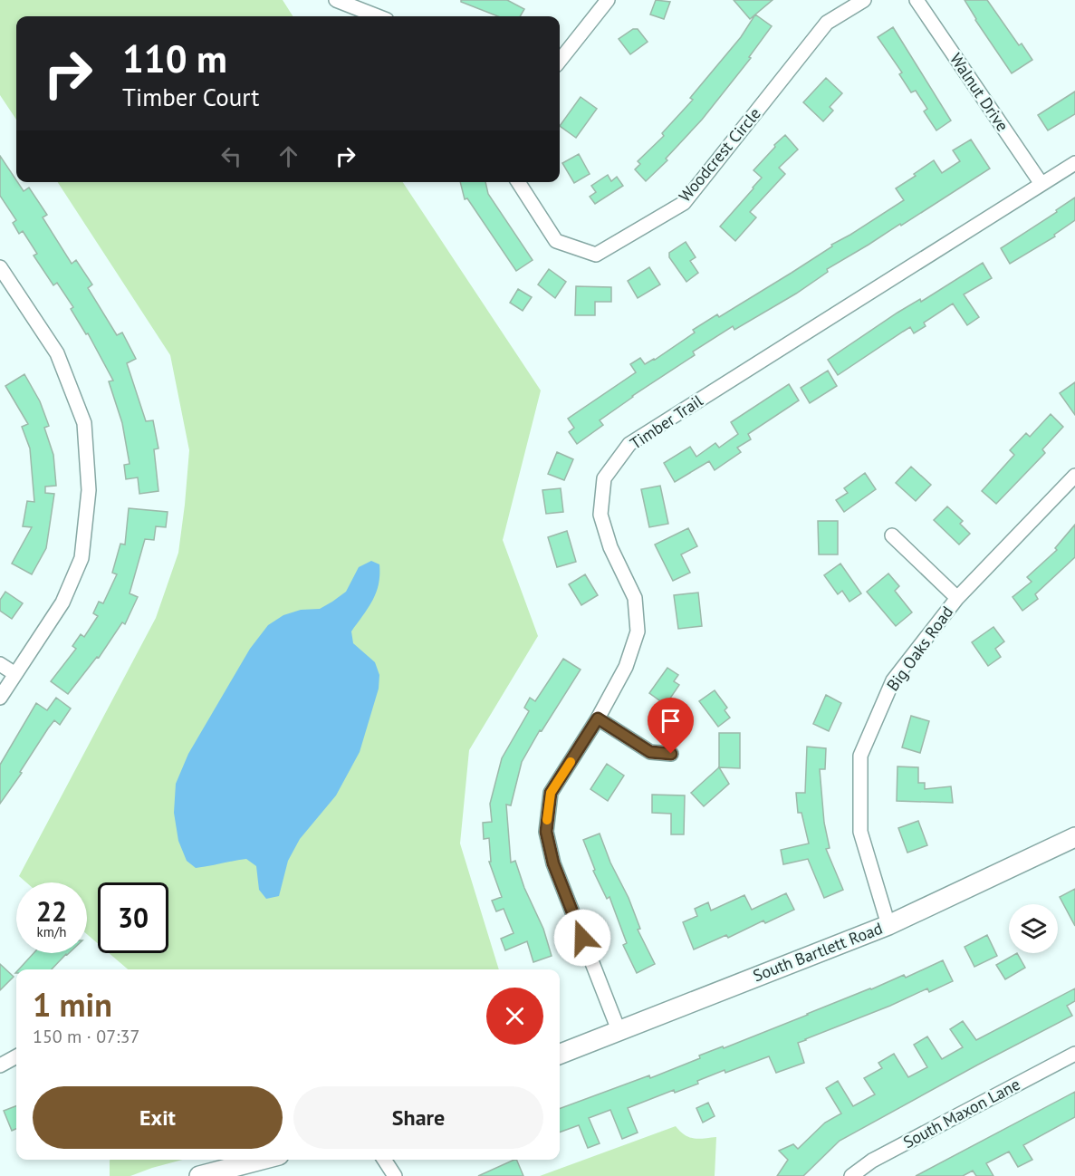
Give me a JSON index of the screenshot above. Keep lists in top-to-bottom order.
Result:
{
  "streets": {
    "main road": ["South Bartlett Road"],
    "street": [
      "Walnut Drive",
      "Woodcrest Circle",
      "Timber Trail",
      "Big Oaks Road",
      "South Maxon Lane"
    ]
  },
  "crossings": [
    ["Walnut Drive", "Timber Trail"],
    ["Timber Trail", "South Bartlett Road"],
    ["Big Oaks Road", "South Bartlett Road"]
  ],
  "page": {
    "turn": ["110 m", "Timber Court"],
    "speed": "22 km/h",
    "limit": "30",
    "heading": ["1 min", "150 m · 07:37"],
    "buttons": ["Exit", "Share"]
  }
}
